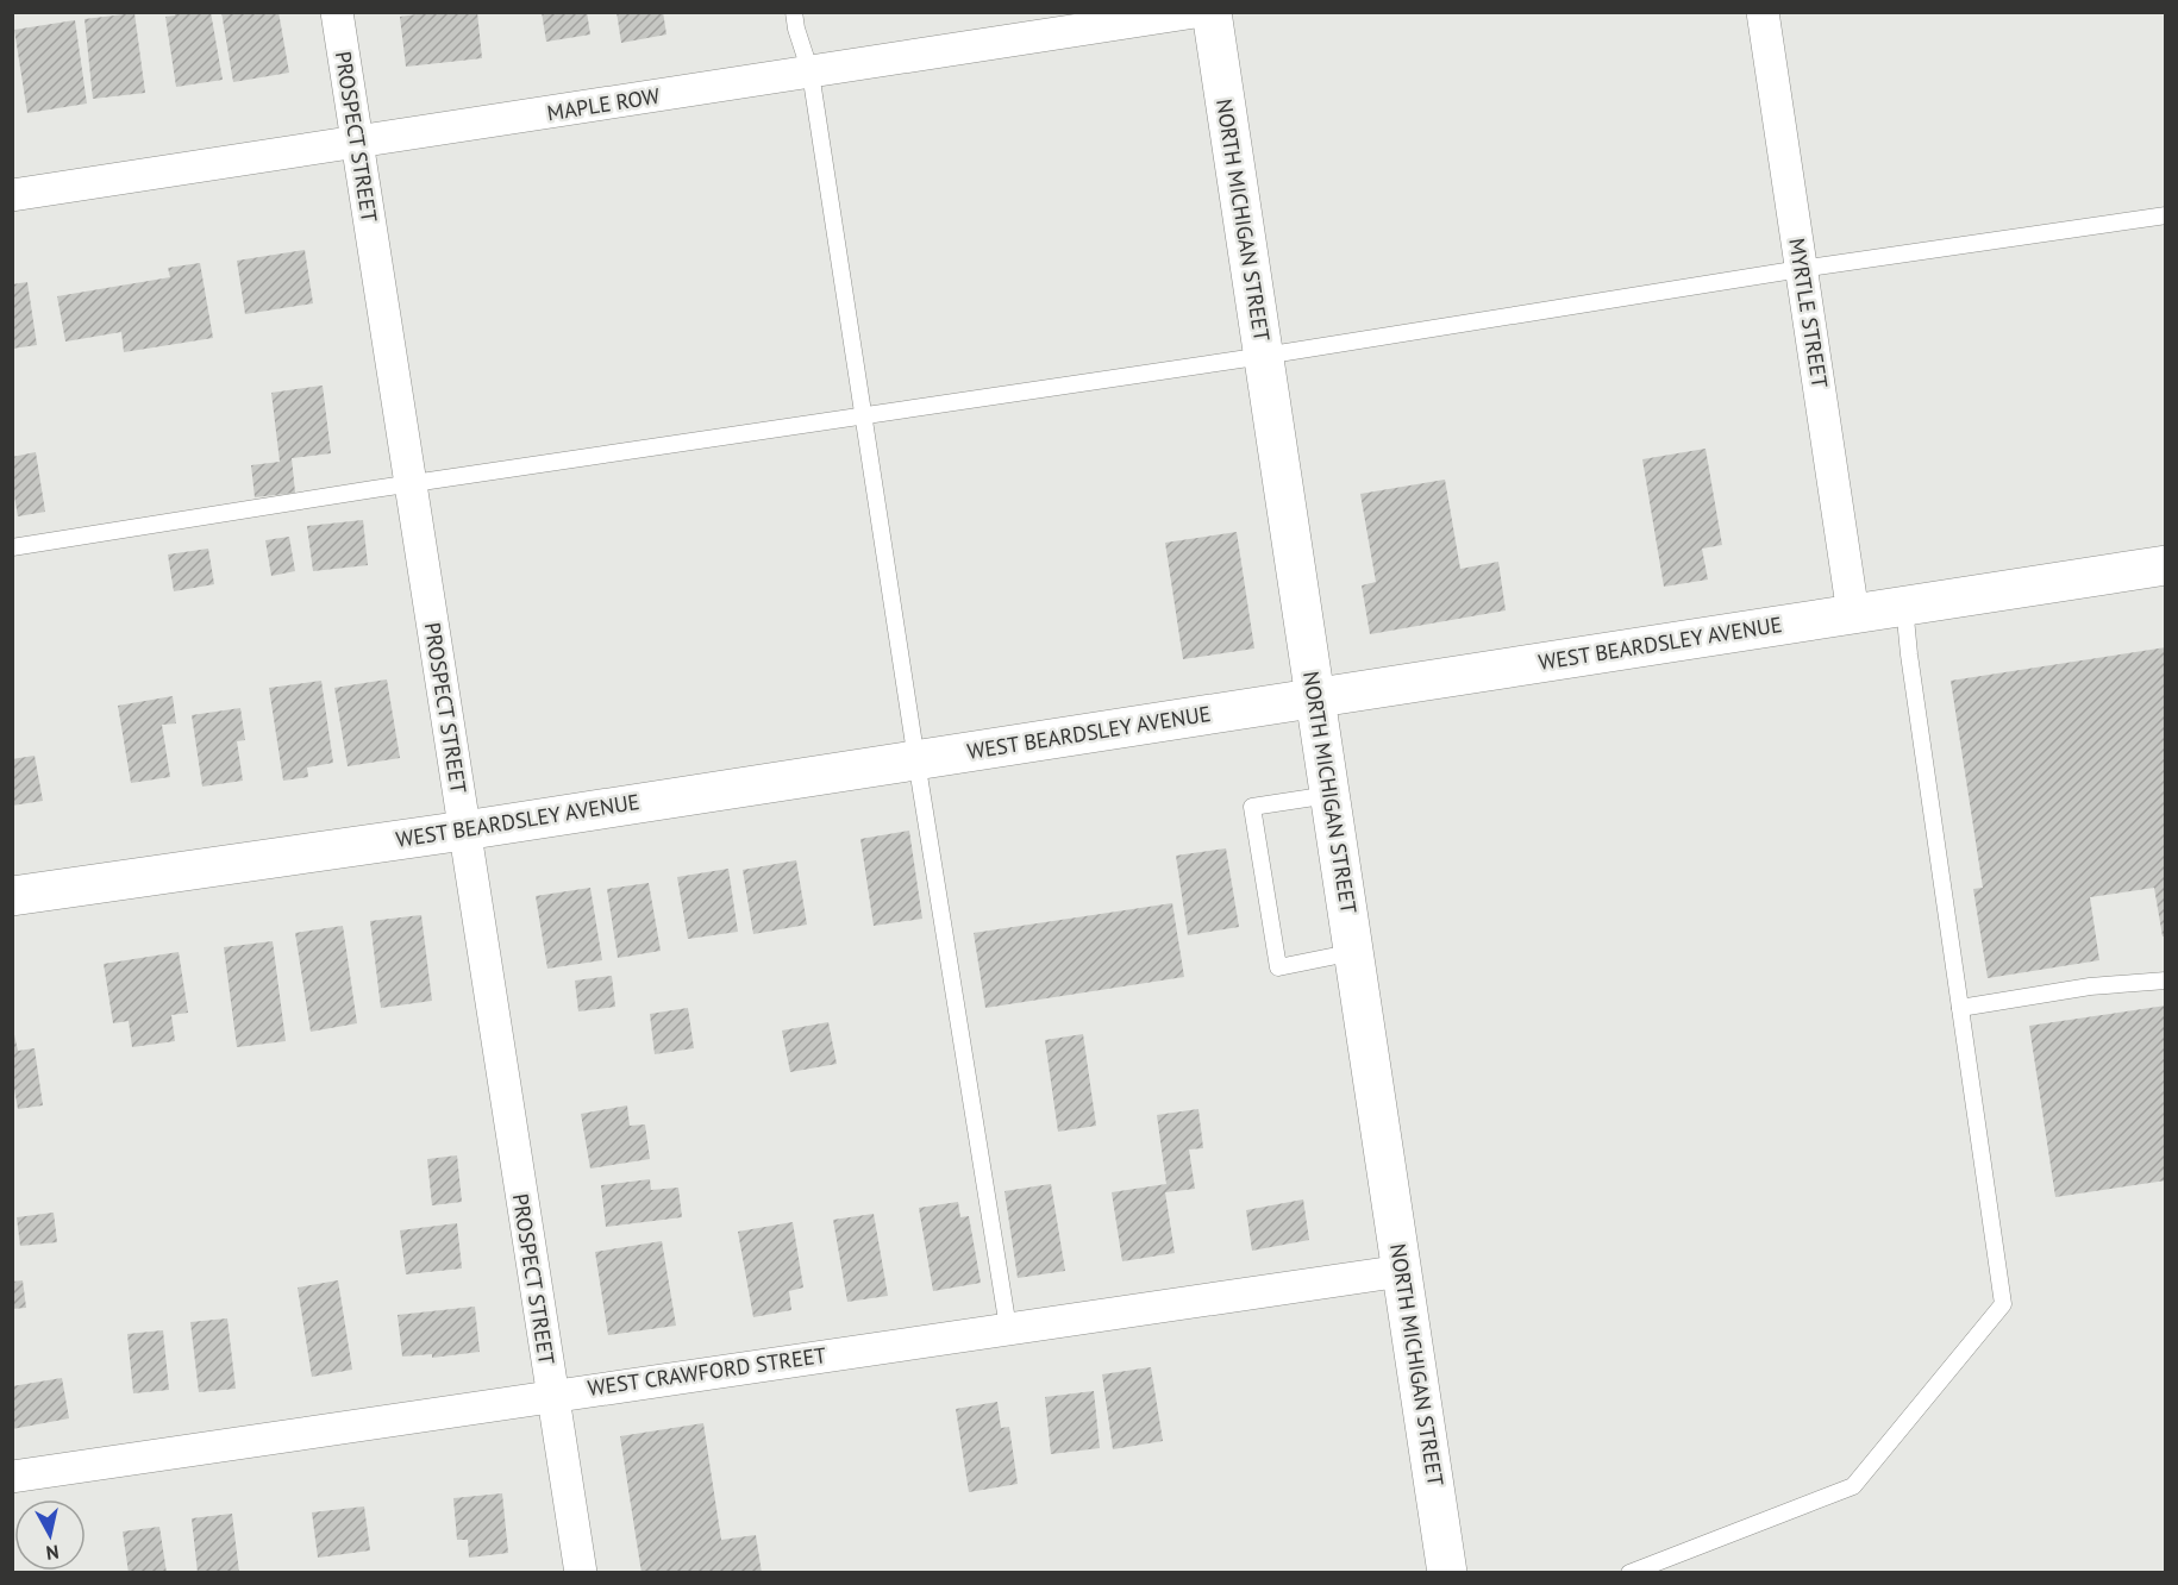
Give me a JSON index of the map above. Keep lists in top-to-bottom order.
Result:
{
  "streets": {
    "main road": ["NORTH MICHIGAN STREET", "WEST BEARDSLEY AVENUE"],
    "street": [
      "MAPLE ROW",
      "PROSPECT STREET",
      "MYRTLE STREET",
      "WEST CRAWFORD STREET"
    ]
  },
  "crossings": [
    ["MAPLE ROW", "PROSPECT STREET"],
    ["PROSPECT STREET", "WEST BEARDSLEY AVENUE"],
    ["PROSPECT STREET", "WEST CRAWFORD STREET"],
    ["NORTH MICHIGAN STREET", "WEST BEARDSLEY AVENUE"],
    ["NORTH MICHIGAN STREET", "WEST CRAWFORD STREET"],
    ["MYRTLE STREET", "WEST BEARDSLEY AVENUE"]
  ],
  "north": "bottom"
}
